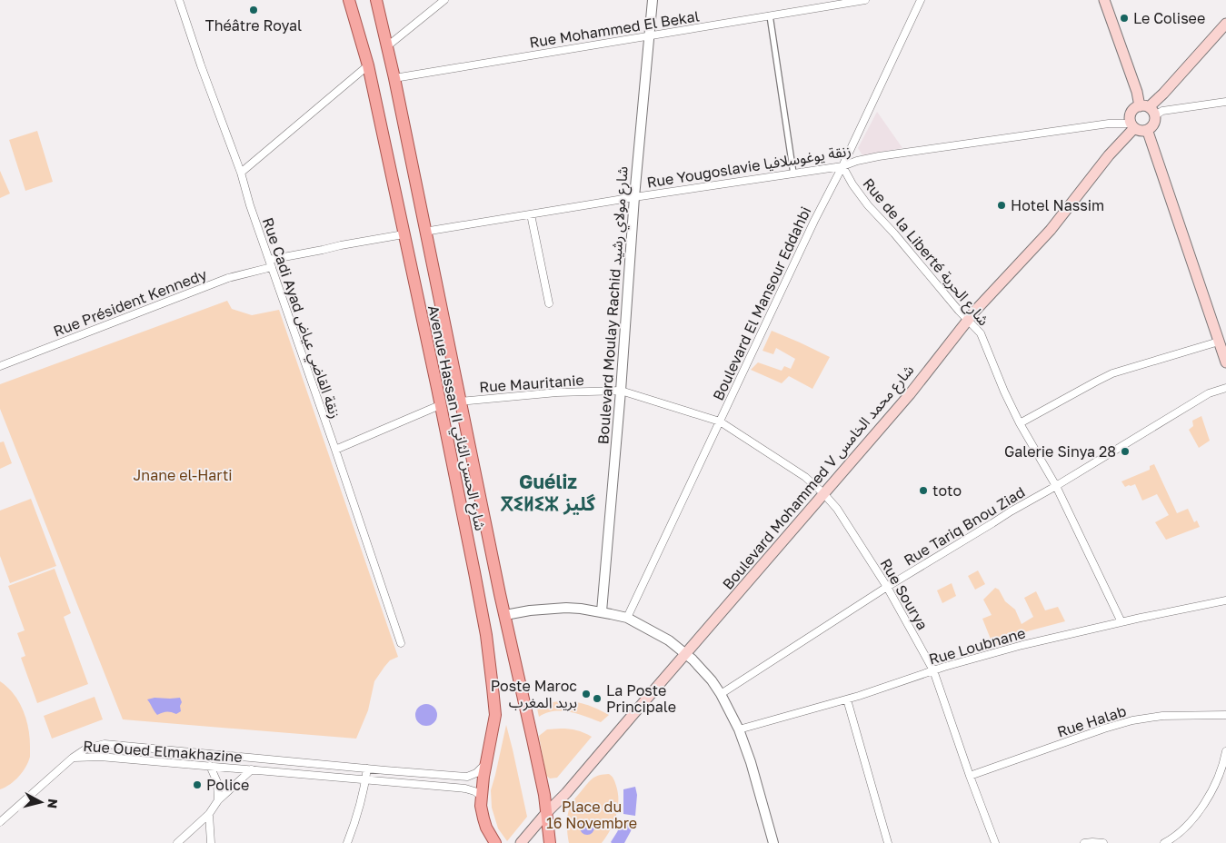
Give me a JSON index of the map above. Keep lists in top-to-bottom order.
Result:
{
  "streets": {
    "main road": ["Avenue Hassan II شارع الحسن الثاني", "Boulevard Mohammed V شارع محمد الخامس"],
    "street": [
      "Rue Mohammed El Bekal",
      "Rue Yougoslavie زنقة يوغوسلافيا",
      "Rue de la Liberté شارع الحرية",
      "Rue Président Kennedy",
      "Boulevard El Mansour Eddahbi",
      "Boulevard Moulay Rachid شارع مولاي رشيد",
      "Rue Cadi Ayad زنقة القاضي عياض",
      "Rue Mauritanie",
      "Rue Tariq Bnou Ziad",
      "Rue Sourya",
      "Rue Loubnane",
      "Rue Halab",
      "Rue Oued Elmakhazine"
    ]
  },
  "crossings": [
    ["Rue Mohammed El Bekal", "Boulevard Moulay Rachid شارع مولاي رشيد"],
    ["Rue Mohammed El Bekal", "Avenue Hassan II شارع الحسن الثاني"],
    ["Rue Yougoslavie زنقة يوغوسلافيا", "Rue de la Liberté شارع الحرية"],
    ["Rue Yougoslavie زنقة يوغوسلافيا", "Boulevard El Mansour Eddahbi"],
    ["Rue Yougoslavie زنقة يوغوسلافيا", "Boulevard Moulay Rachid شارع مولاي رشيد"],
    ["Rue Yougoslavie زنقة يوغوسلافيا", "Avenue Hassan II شارع الحسن الثاني"],
    ["Rue Yougoslavie زنقة يوغوسلافيا", "Boulevard Mohammed V شارع محمد الخامس"],
    ["Rue de la Liberté شارع الحرية", "Boulevard El Mansour Eddahbi"],
    ["Rue de la Liberté شارع الحرية", "Boulevard Mohammed V شارع محمد الخامس"],
    ["Rue de la Liberté شارع الحرية", "Rue Tariq Bnou Ziad"],
    ["Rue de la Liberté شارع الحرية", "Rue Loubnane"],
    ["Rue Président Kennedy", "Rue Cadi Ayad زنقة القاضي عياض"],
    ["Boulevard El Mansour Eddahbi", "Rue Mauritanie"],
    ["Boulevard Moulay Rachid شارع مولاي رشيد", "Rue Mauritanie"],
    ["Rue Mauritanie", "Avenue Hassan II شارع الحسن الثاني"],
    ["Rue Mauritanie", "Boulevard Mohammed V شارع محمد الخامس"],
    ["Rue Mauritanie", "Rue Sourya"],
    ["Avenue Hassan II شارع الحسن الثاني", "Boulevard Mohammed V شارع محمد الخامس"],
    ["Avenue Hassan II شارع الحسن الثاني", "Rue Oued Elmakhazine"],
    ["Boulevard Mohammed V شارع محمد الخامس", "Rue Sourya"],
    ["Rue Tariq Bnou Ziad", "Rue Sourya"],
    ["Rue Sourya", "Rue Loubnane"],
    ["Rue Sourya", "Rue Halab"]
  ],
  "districts": ["Guéliz ⴳⵉⵍⵉⵣ گليز"],
  "parks": ["Jnane el-Harti", "Place du 16 Novembre"],
  "places": [
    "Théâtre Royal",
    "Le Colisee",
    "Hotel Nassim",
    "Galerie Sinya 28",
    "toto",
    "Poste Maroc بريد المغرب",
    "La Poste Principale",
    "Police"
  ],
  "north": "right"
}
